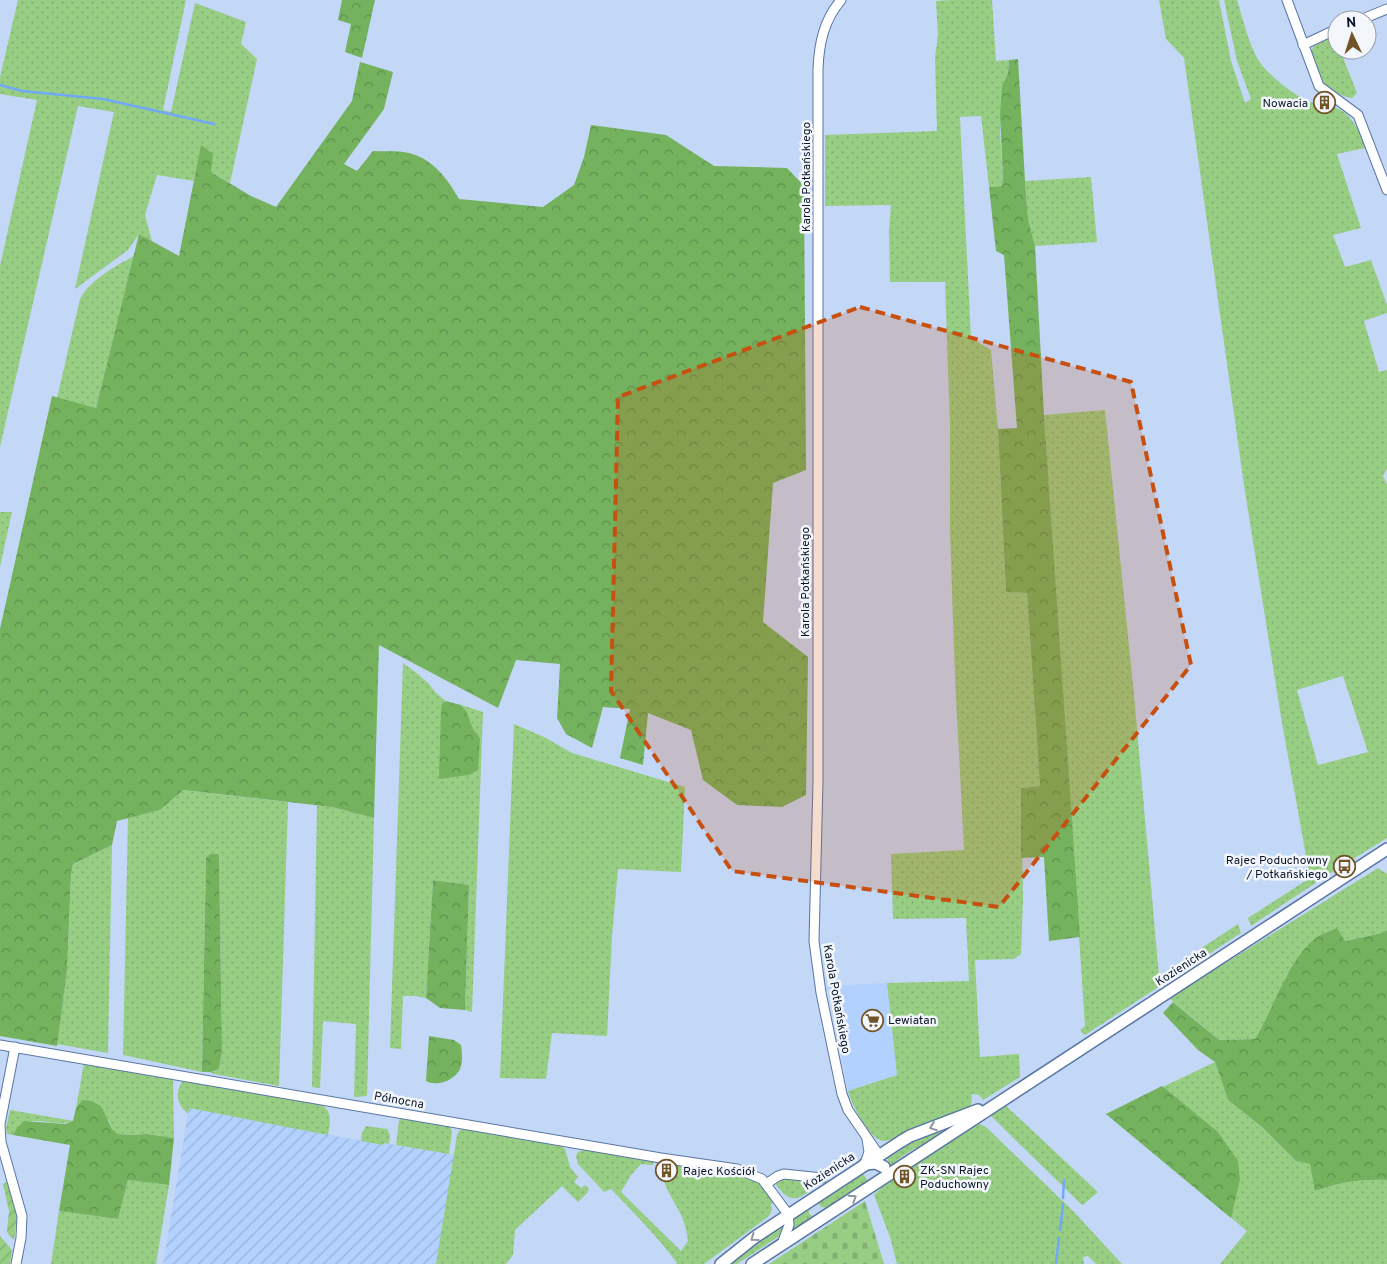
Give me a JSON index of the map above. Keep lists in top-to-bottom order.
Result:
{
  "streets": {
    "main road": ["Kozienicka"],
    "street": ["Karola Potkańskiego", "Północna"]
  },
  "crossings": [
    ["Karola Potkańskiego", "Kozienicka"],
    ["Kozienicka", "Północna"]
  ],
  "places": {
    "building": ["Nowacia", "Rajec Kościół", "ZK-SN Rajec Poduchowny"],
    "bus stop": ["Rajec Poduchowny / Potkańskiego"],
    "supermarket": ["Lewiatan"]
  },
  "north": "top"
}
